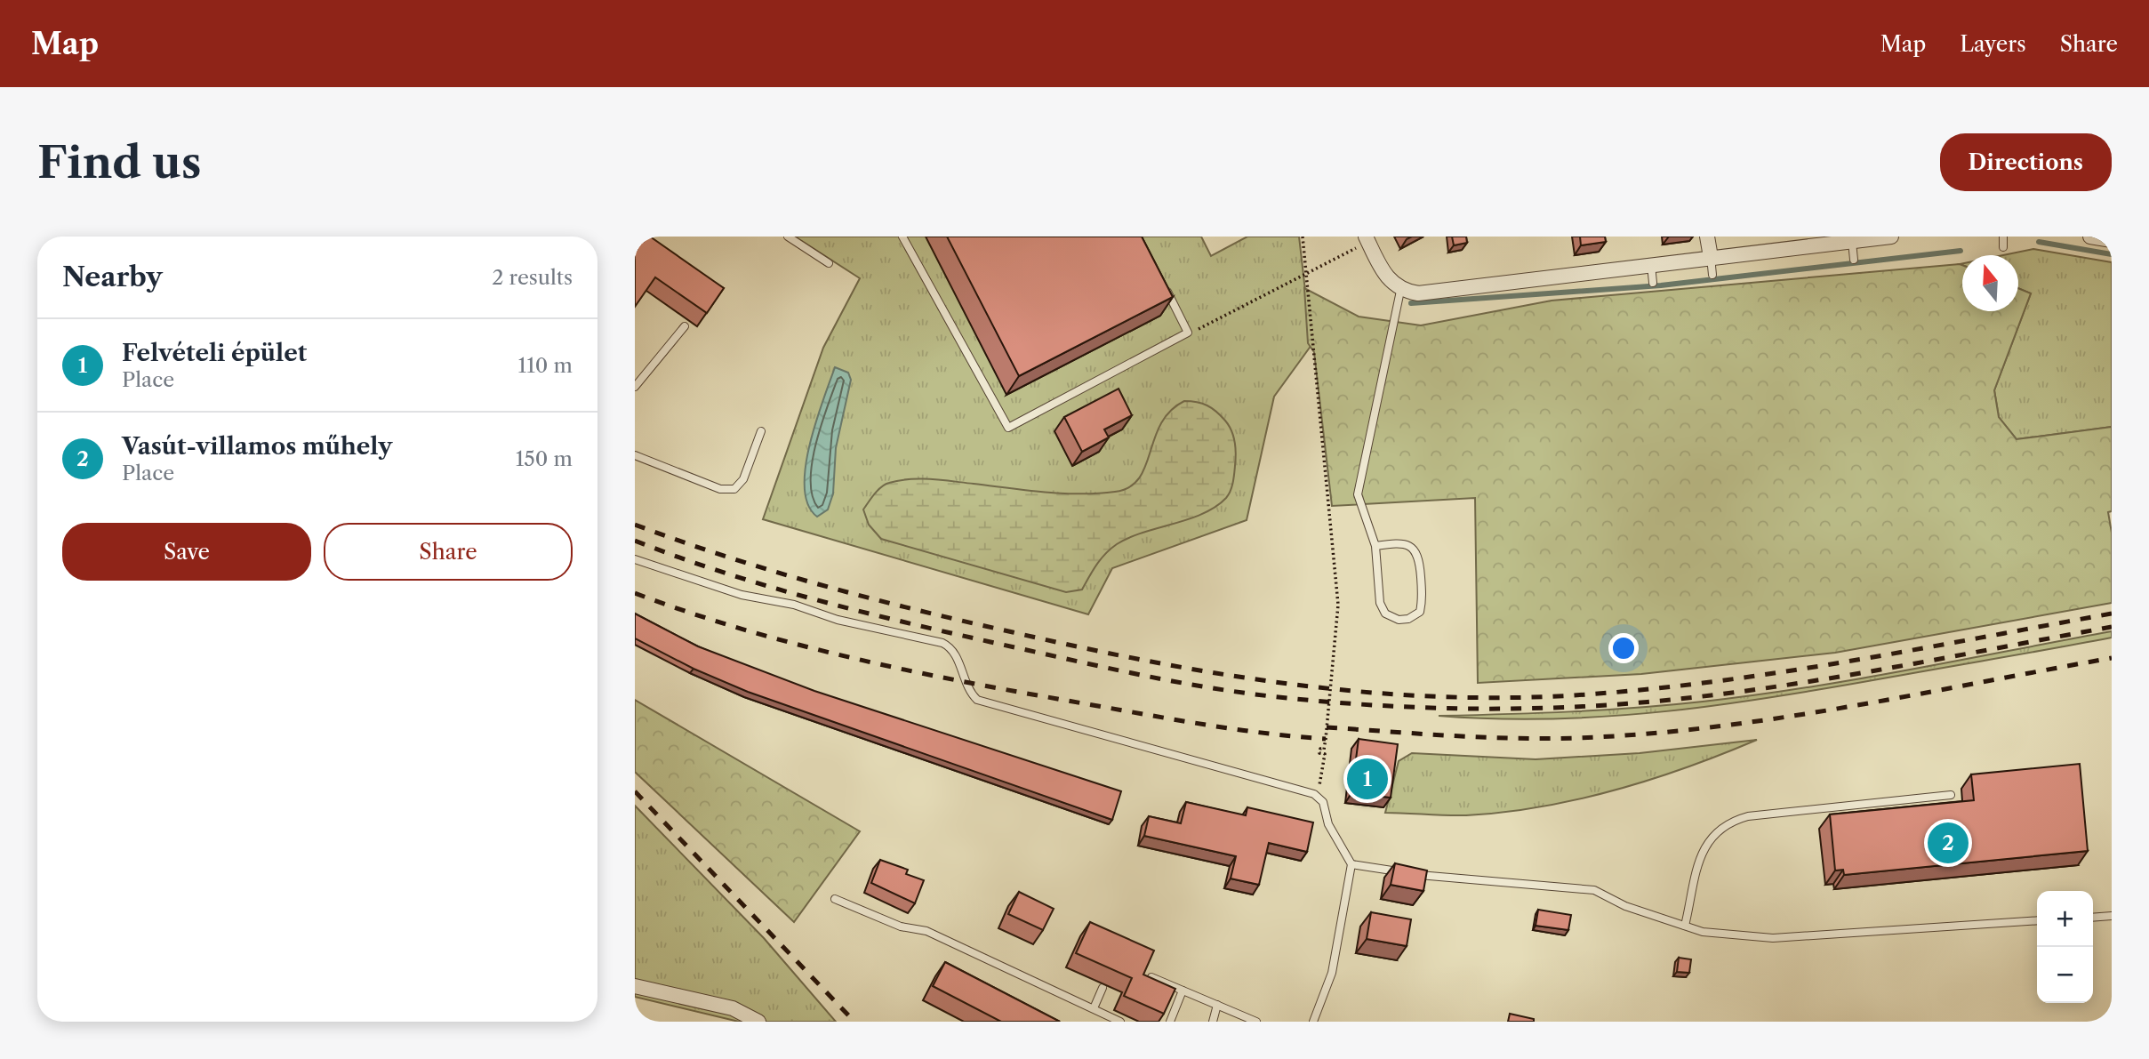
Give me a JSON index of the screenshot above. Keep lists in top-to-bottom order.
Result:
{
  "north": "top",
  "page": {
    "header": "Map",
    "nav": ["Map", "Layers", "Share"],
    "buttons": [
      "Directions",
      ["Save", "Share"]
    ],
    "title": "Find us",
    "heading": ["Nearby", "2 results"],
    "list": [
      {
        "mark": "1",
        "name": "Felvételi épület",
        "note": "Place",
        "value": "110 m"
      },
      {
        "mark": "2",
        "name": "Vasút-villamos műhely",
        "note": "Place",
        "value": "150 m"
      }
    ],
    "pins": ["1", "2"],
    "map_buttons": ["+", "−"]
  }
}
